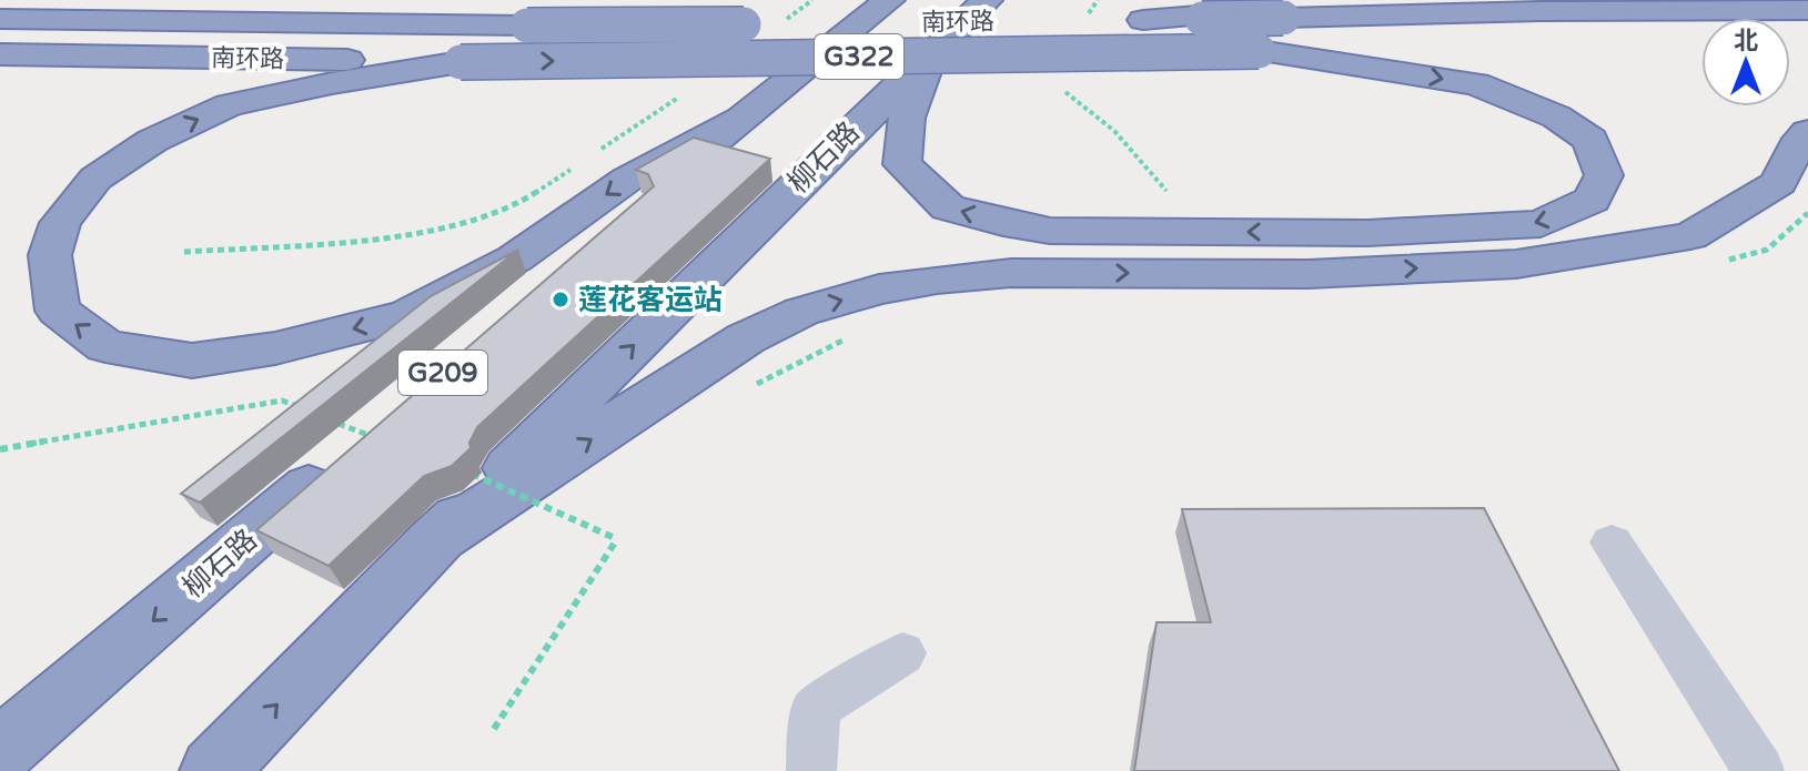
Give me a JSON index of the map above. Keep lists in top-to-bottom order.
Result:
{
  "streets": {
    "highway": ["南环路", "G322", "柳石路"]
  },
  "crossings": [
    ["南环路", "柳石路"]
  ],
  "places": ["莲花客运站"],
  "north": "top"
}
